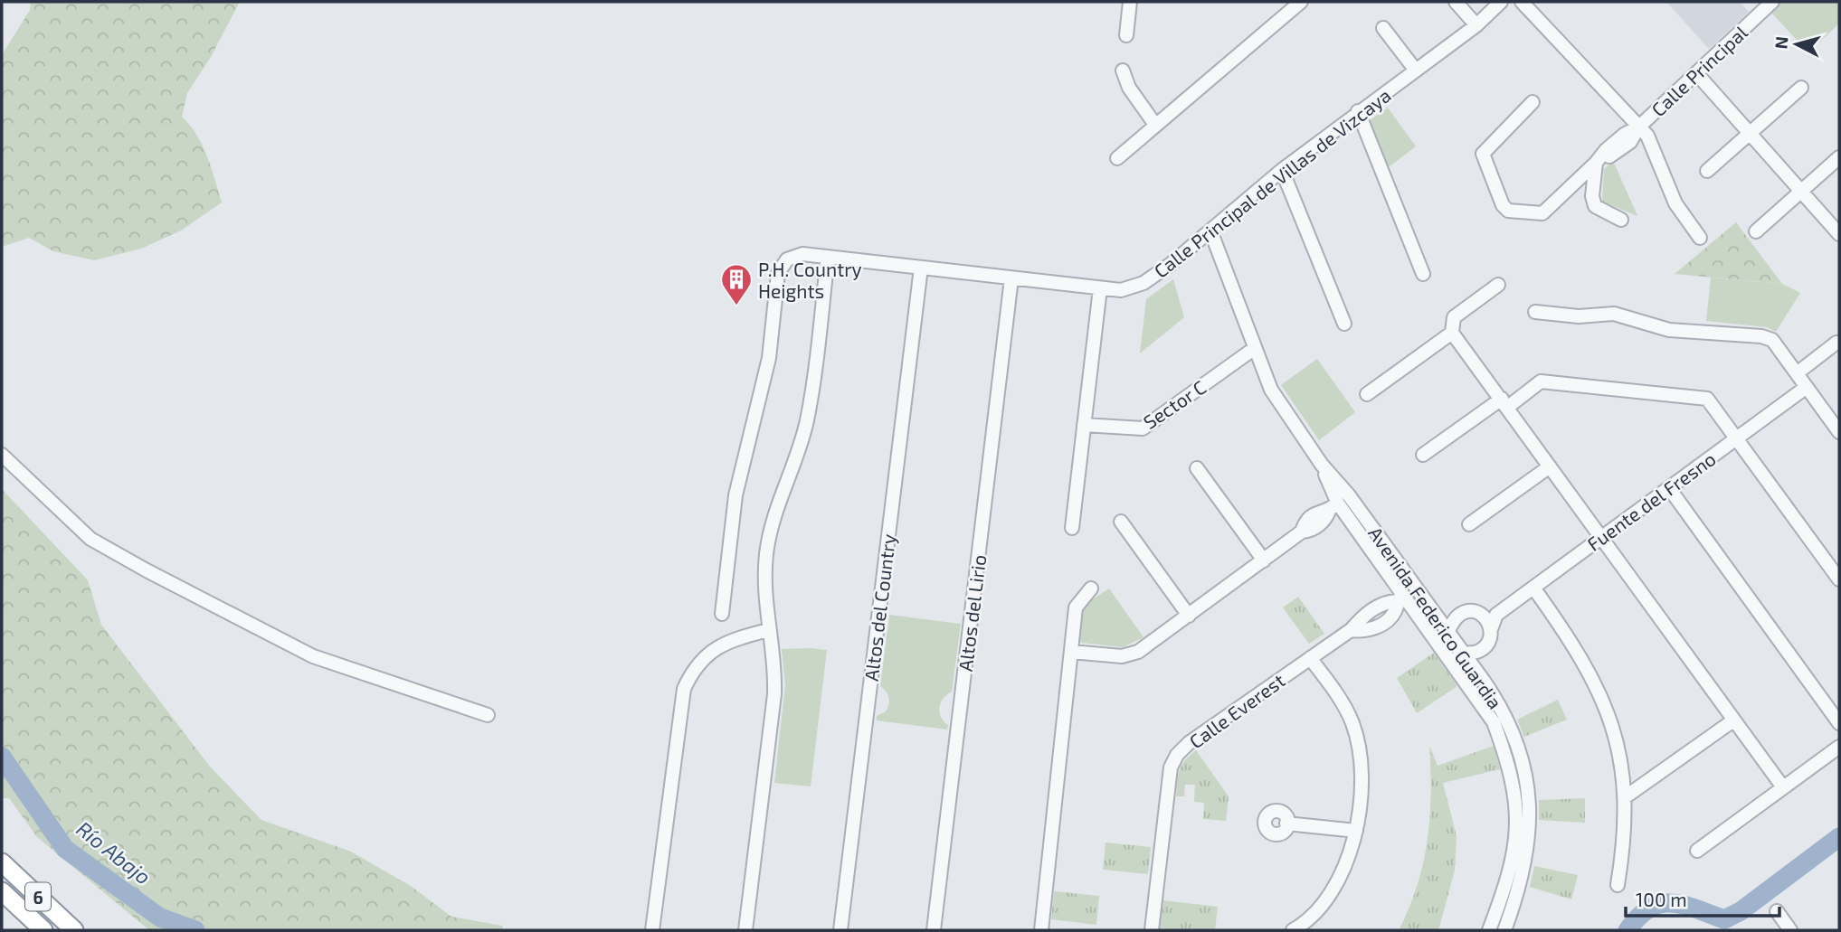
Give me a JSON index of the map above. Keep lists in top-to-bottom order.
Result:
{
  "streets": {
    "highway": ["6"],
    "street": [
      "Calle Principal",
      "Calle Principal de Villas de Vizcaya",
      "Sector C",
      "Fuente del Fresno",
      "Altos del Country",
      "Altos del Lirio",
      "Avenida Federico Guardia",
      "Calle Everest"
    ]
  },
  "crossings": [
    ["Calle Principal de Villas de Vizcaya", "Altos del Country"],
    ["Calle Principal de Villas de Vizcaya", "Altos del Lirio"],
    ["Calle Principal de Villas de Vizcaya", "Avenida Federico Guardia"],
    ["Sector C", "Avenida Federico Guardia"],
    ["Avenida Federico Guardia", "Calle Everest"]
  ],
  "water": ["Río Abajo"],
  "places": {
    "building": ["P.H. Country Heights"]
  },
  "scale_bar": "100 m",
  "north": "left"
}
